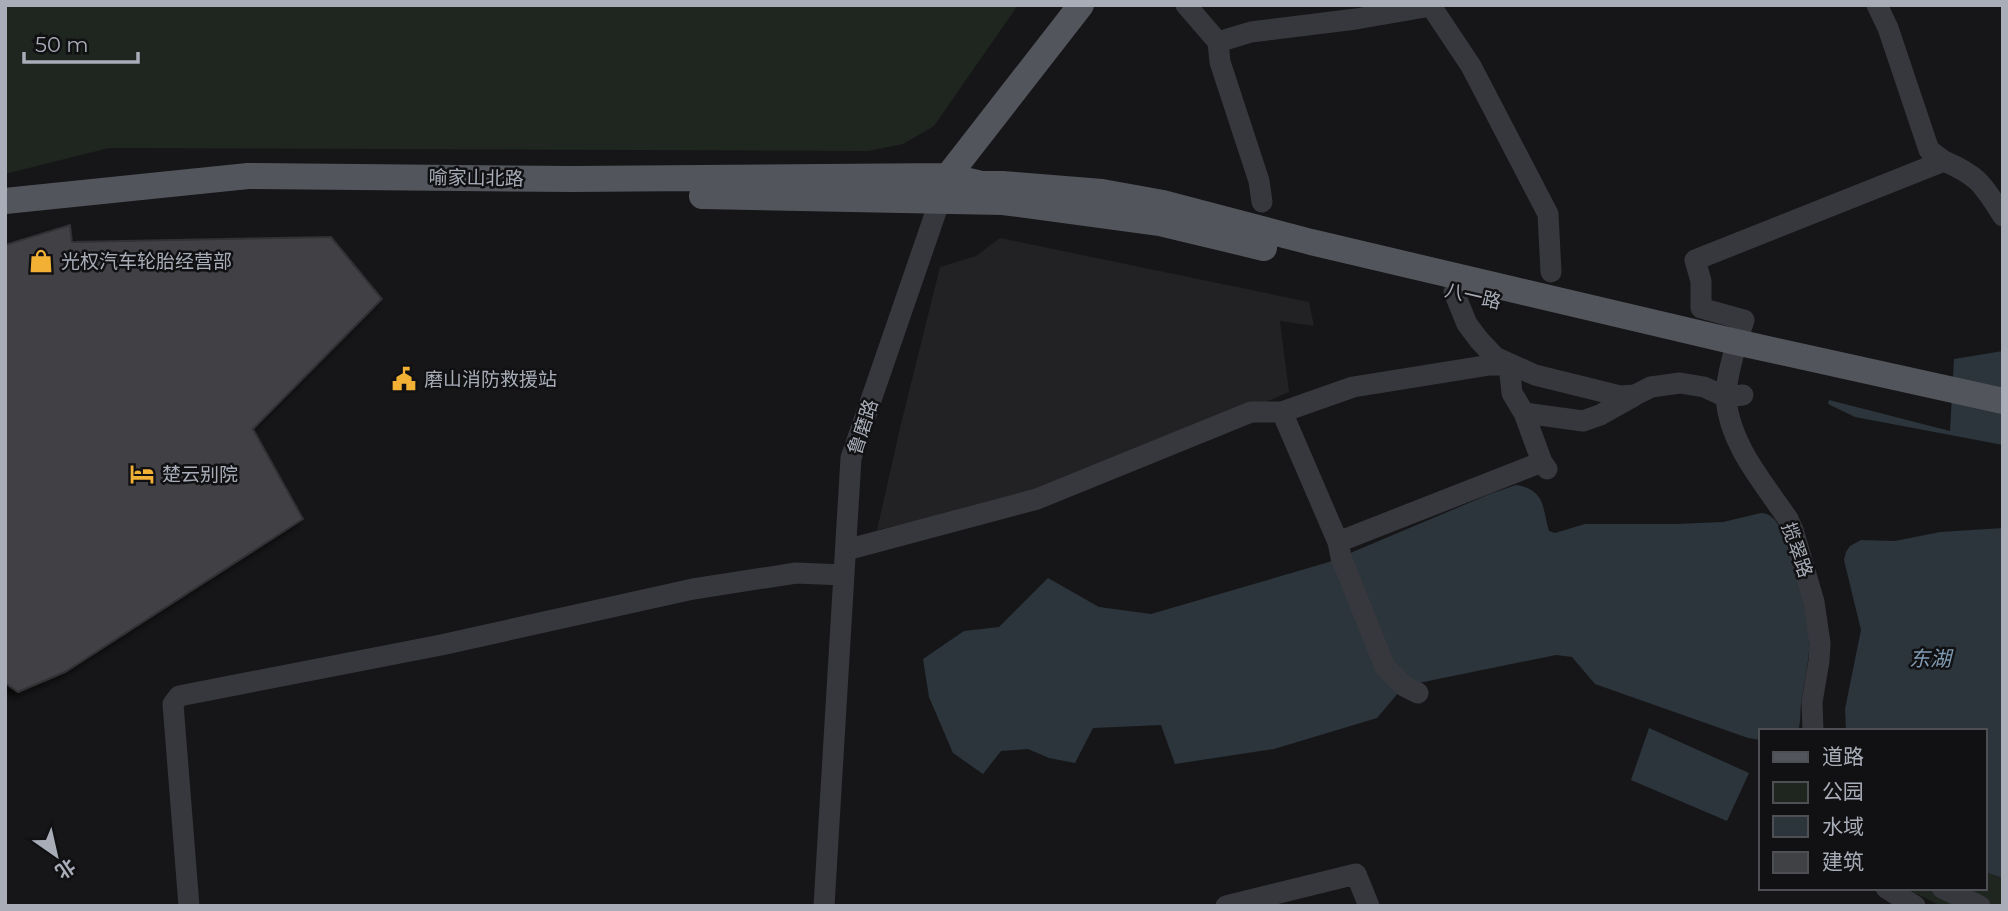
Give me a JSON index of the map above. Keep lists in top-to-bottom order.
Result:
{
  "streets": {
    "main road": ["喻家山北路", "八一路", "鲁磨路"],
    "street": ["揽翠路"]
  },
  "crossings": [
    ["喻家山北路", "八一路"],
    ["喻家山北路", "鲁磨路"],
    ["八一路", "鲁磨路"],
    ["八一路", "揽翠路"]
  ],
  "water": ["东湖"],
  "places": {
    "shop": ["光权汽车轮胎经营部"],
    "public building": ["磨山消防救援站"],
    "hotel": ["楚云别院"]
  },
  "legend": [
    "道路",
    "公园",
    "水域",
    "建筑"
  ],
  "scale_bar": "50 m",
  "north": "bottom right"
}
